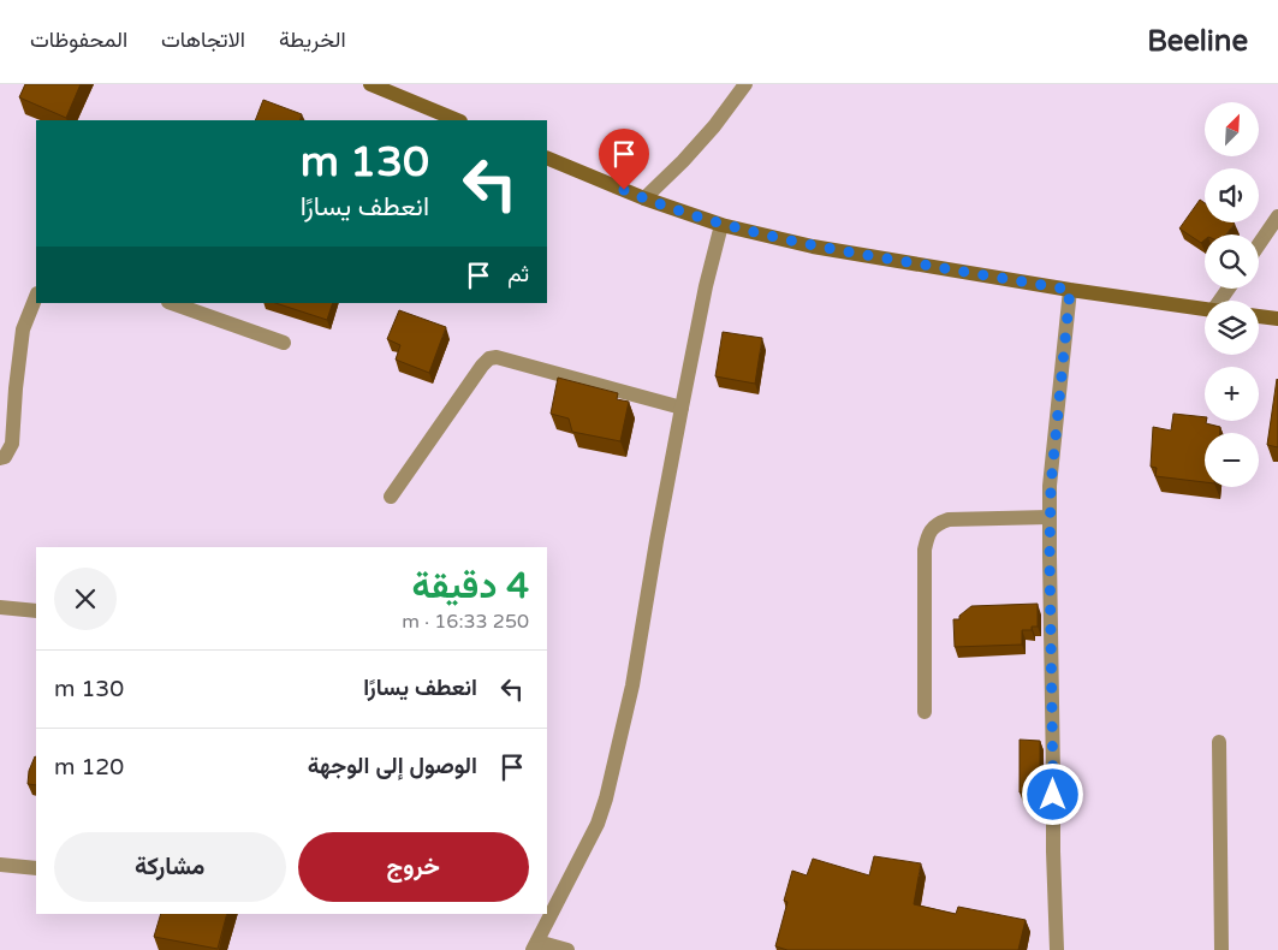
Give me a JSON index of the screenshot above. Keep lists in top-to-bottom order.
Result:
{
  "north": "top right",
  "page": {
    "header": "Beeline",
    "nav": ["الخريطة", "الاتجاهات", "المحفوظات"],
    "map_buttons": ["+", "−"],
    "turn": ["130 m", "انعطف يسارًا"],
    "then": "ثم",
    "heading": ["4 دقيقة", "250 m · 16:33"],
    "list": [
      {
        "name": "انعطف يسارًا",
        "value": "130 m"
      },
      {
        "name": "الوصول إلى الوجهة",
        "value": "120 m"
      }
    ],
    "buttons": ["خروج", "مشاركة"]
  }
}
